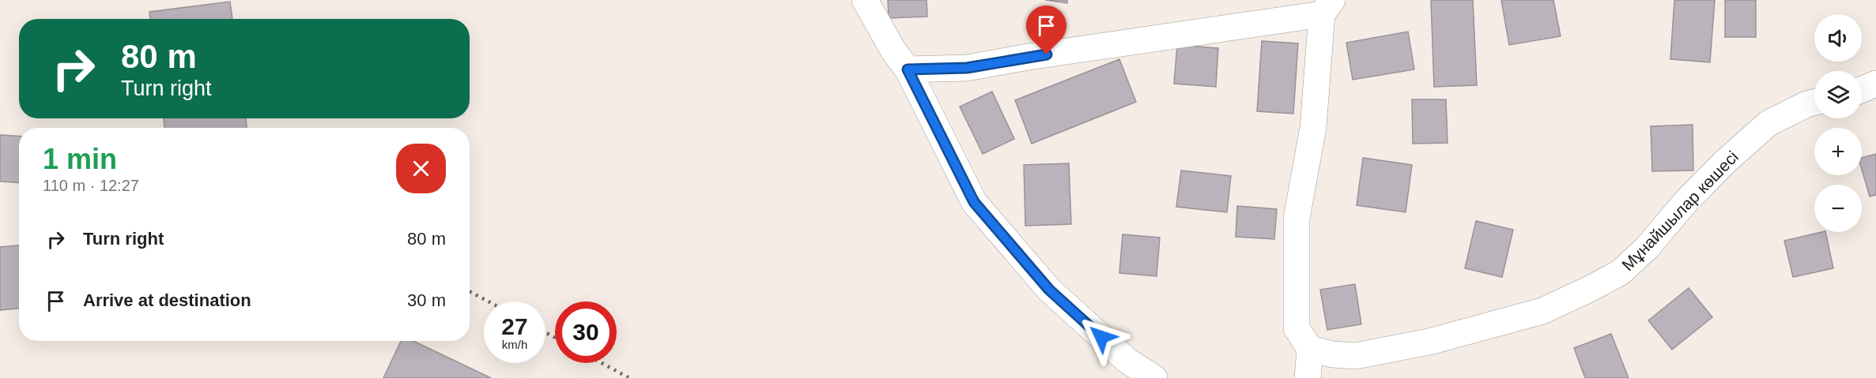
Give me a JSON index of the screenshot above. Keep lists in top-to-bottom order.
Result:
{
  "streets": {
    "street": ["Мұнайшылар көшесі"]
  },
  "page": {
    "map_buttons": ["+", "−"],
    "turn": ["80 m", "Turn right"],
    "heading": ["1 min", "110 m · 12:27"],
    "list": [
      {
        "name": "Turn right",
        "value": "80 m"
      },
      {
        "name": "Arrive at destination",
        "value": "30 m"
      }
    ],
    "speed": "27 km/h",
    "limit": "30"
  }
}
